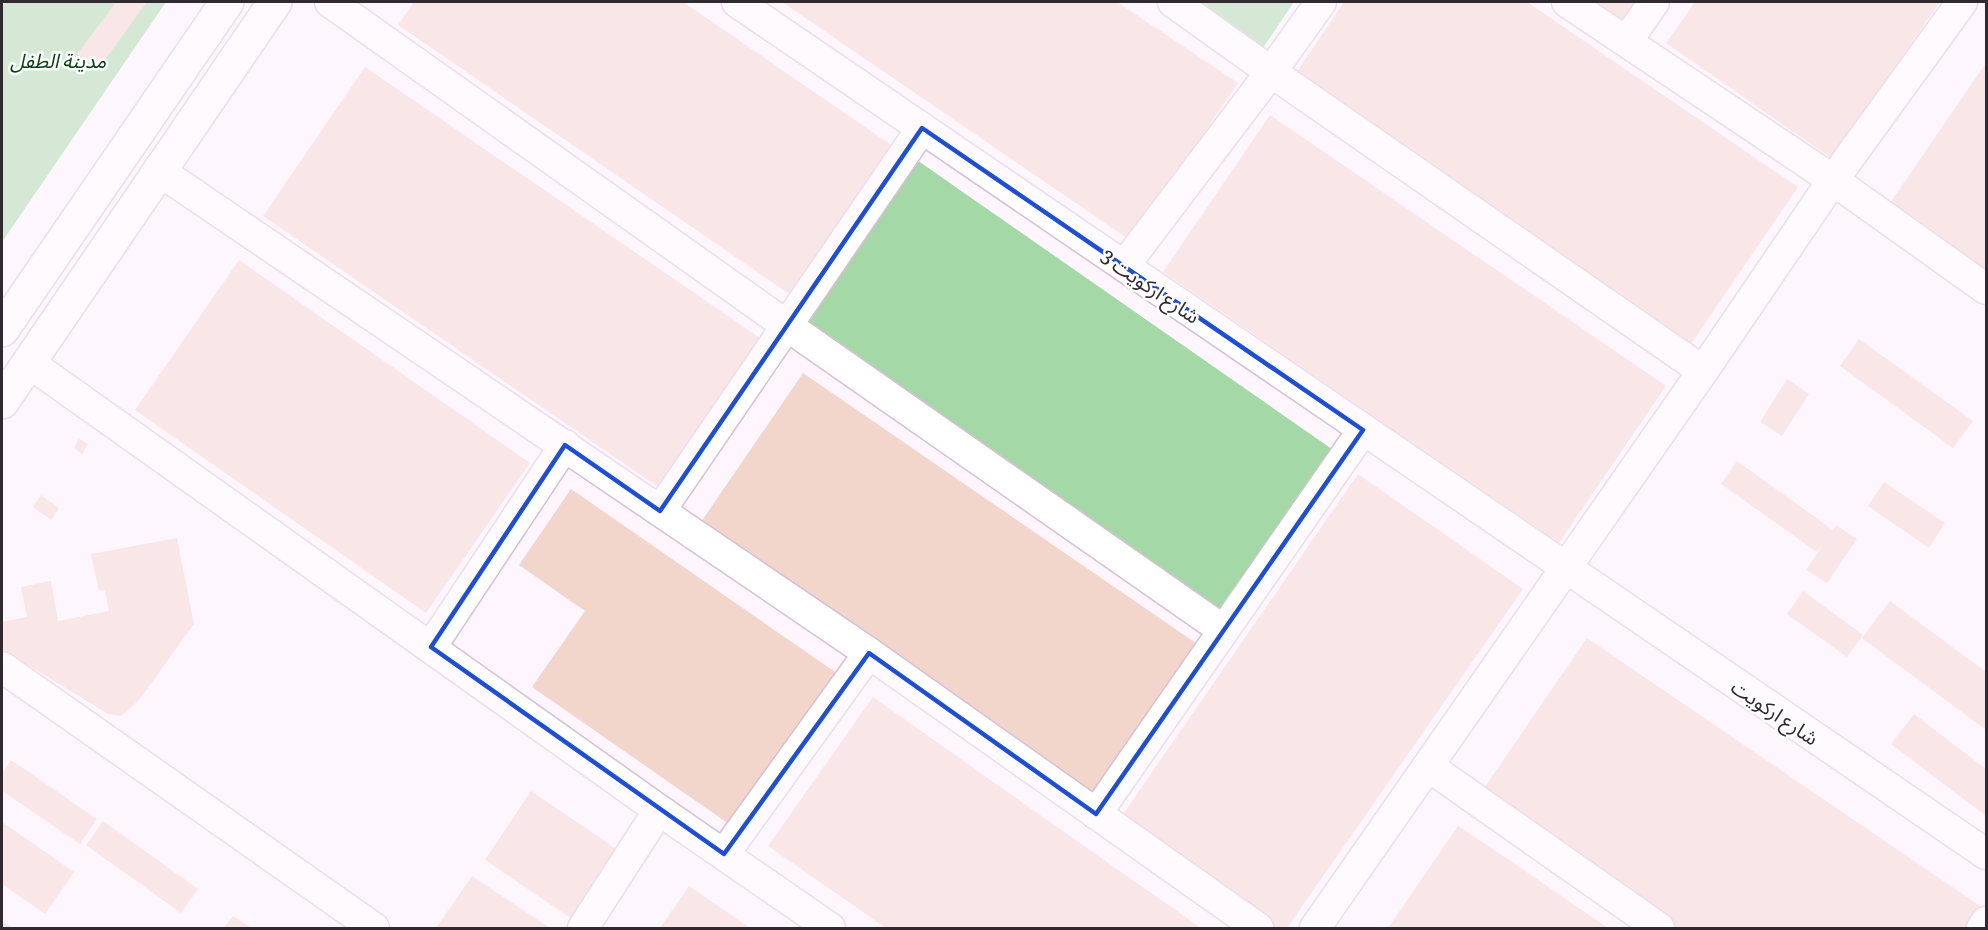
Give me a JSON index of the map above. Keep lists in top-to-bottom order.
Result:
{
  "streets": {
    "street": ["شارع اركويت 3", "شارع اركويت"]
  },
  "crossings": [
    ["شارع اركويت 3", "شارع اركويت"]
  ],
  "parks": ["مدينة الطفل"]
}
